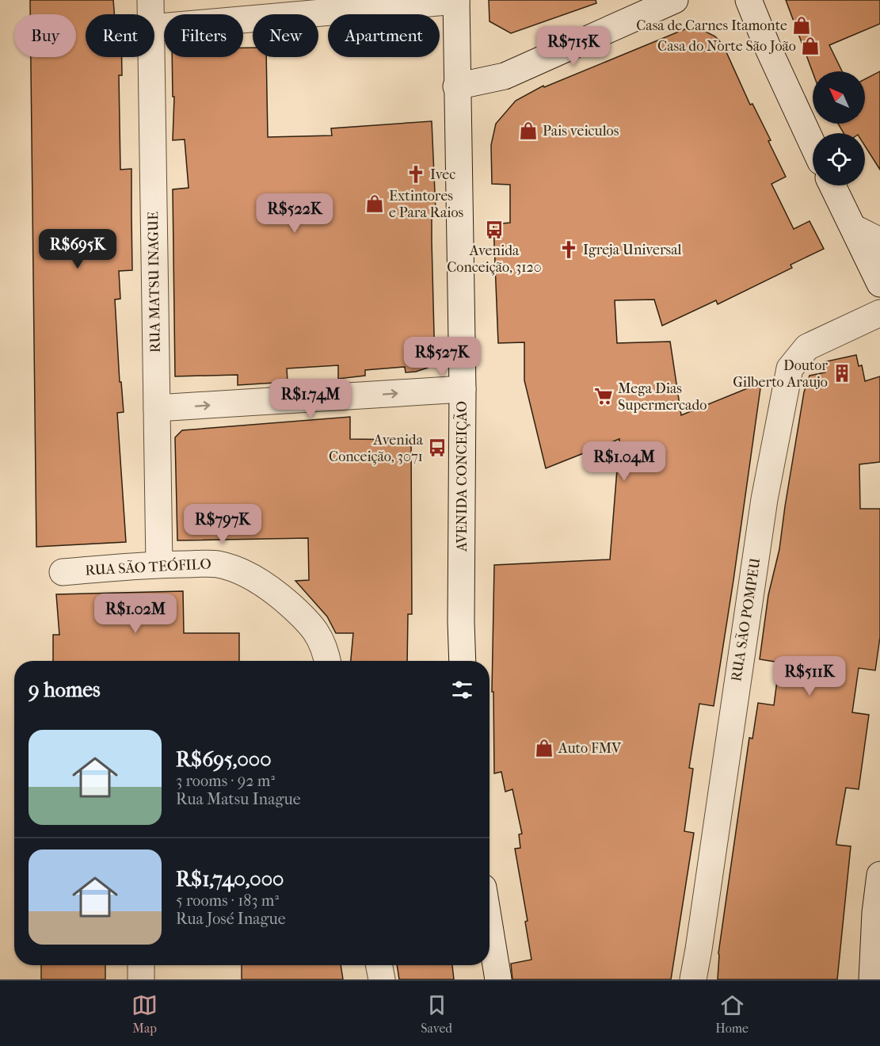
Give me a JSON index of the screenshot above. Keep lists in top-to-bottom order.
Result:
{
  "streets": {
    "street": [
      "RUA MATSU INAGUE",
      "AVENIDA CONCEIÇÃO",
      "RUA SÃO TEÓFILO",
      "RUA SÃO POMPEU"
    ]
  },
  "crossings": [
    ["RUA MATSU INAGUE", "RUA SÃO TEÓFILO"]
  ],
  "places": {
    "shop": [
      "Casa de Carnes Itamonte",
      "Casa do Norte São João",
      "Pais veiculos",
      "Extintores e Para Raios",
      "Auto FMV"
    ],
    "church": ["Ivec", "Igreja Universal"],
    "bus stop": ["Avenida Conceição, 3120", "Avenida Conceição, 3071"],
    "building": ["Doutor Gilberto Araujo"],
    "supermarket": ["Mega Dias Supermercado"]
  },
  "north": "top left",
  "page": {
    "chip": [
      "Buy",
      "Rent",
      "Filters",
      "New",
      "Apartment"
    ],
    "price": [
      "R$715K",
      "R$522K",
      "R$695K",
      "R$527K",
      "R$1.74M",
      "R$1.04M",
      "R$797K",
      "R$1.02M",
      "R$511K"
    ],
    "heading": "9 homes",
    "list": [
      {
        "name": "R$695,000",
        "note": "3 rooms · 92 m² · Rua Matsu Inague"
      },
      {
        "name": "R$1,740,000",
        "note": "5 rooms · 183 m² · Rua José Inague"
      }
    ],
    "tabs": ["Map", "Saved", "Home"]
  }
}
